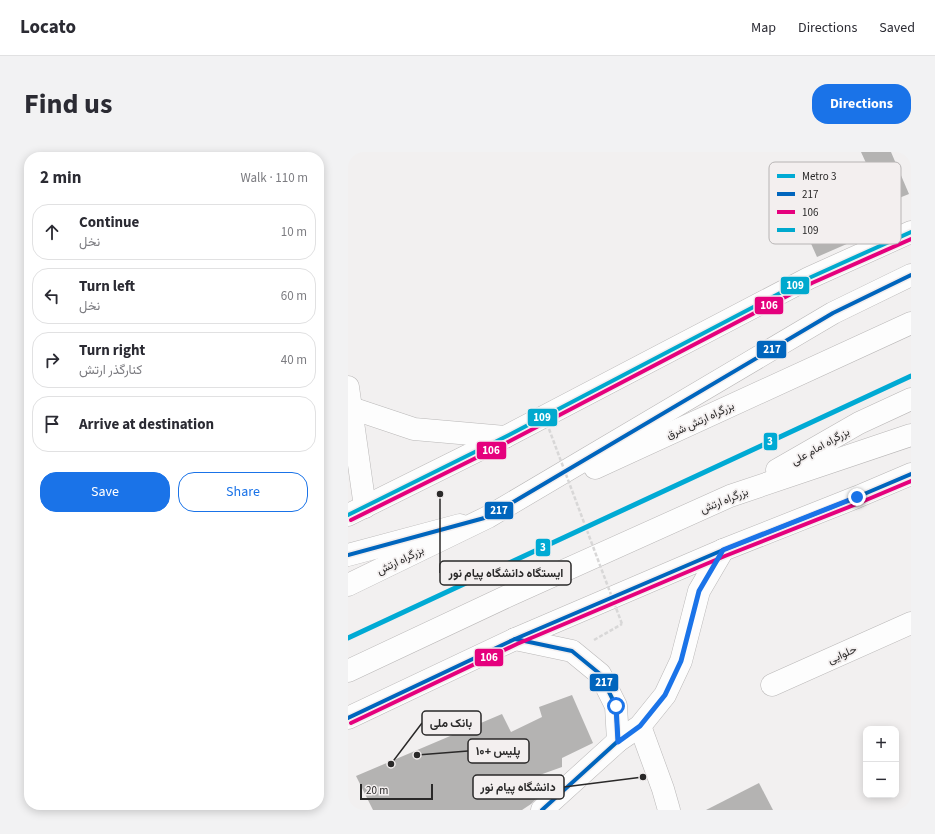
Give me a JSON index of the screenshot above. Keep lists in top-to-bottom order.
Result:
{
  "streets": {
    "main road": [
      "بزرگراه ارتش شرق",
      "بزرگراه امام علی",
      "بزرگراه ارتش",
      "حلوایی"
    ]
  },
  "crossings": [
    ["بزرگراه ارتش شرق", "بزرگراه ارتش"],
    ["بزرگراه امام علی", "بزرگراه ارتش"]
  ],
  "places": [
    "ایستگاه دانشگاه پیام نور",
    "پلیس +۱۰",
    "بانک ملی",
    "دانشگاه پیام نور"
  ],
  "lines": [
    "transit line 109",
    "transit line 106",
    "transit line 217",
    "metro line 3"
  ],
  "legend": [
    "Metro 3",
    "217",
    "106",
    "109"
  ],
  "scale_bar": "20 m",
  "page": {
    "header": "Locato",
    "nav": ["Map", "Directions", "Saved"],
    "title": "Find us",
    "buttons": [
      "Directions",
      ["Save", "Share"]
    ],
    "heading": ["2 min", "Walk · 110 m"],
    "list": [
      ["Continue", "نخل", "10 m"],
      ["Turn left", "نخل", "60 m"],
      ["Turn right", "کنارگذر ارتش", "40 m"],
      "Arrive at destination"
    ],
    "map_buttons": ["+", "−"],
    "scale": "20 m"
  }
}
